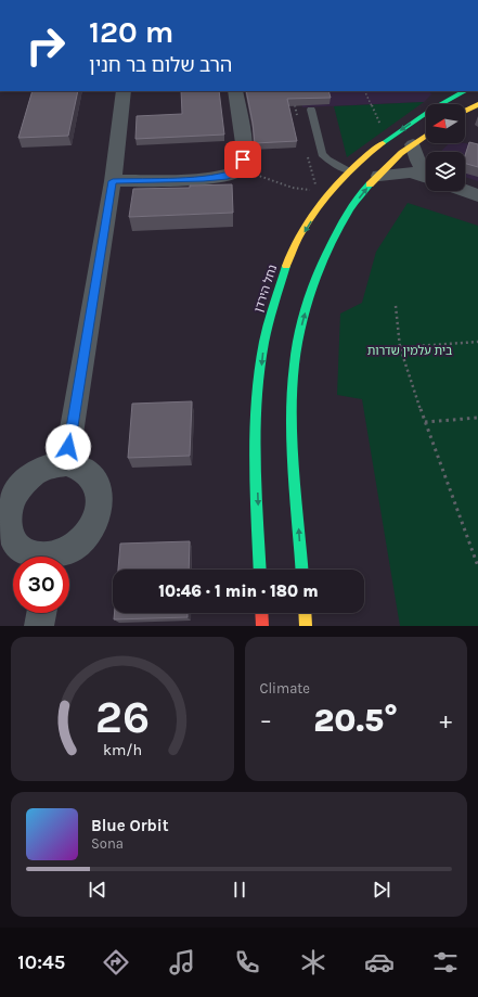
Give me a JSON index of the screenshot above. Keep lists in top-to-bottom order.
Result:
{
  "streets": {
    "main road": ["נחל הירדן"]
  },
  "parks": ["בית עלמין שדרות"],
  "north": "left",
  "page": {
    "turn": ["120 m", "הרב שלום בר חנין"],
    "limit": "30",
    "trip": "10:46 · 1 min · 180 m",
    "tile": "Climate",
    "heat": ["−", "20.5°", "+"],
    "song": ["Blue Orbit", "Sona"],
    "tabs": "10:45",
    "gauge": ["26", "km/h"]
  }
}
